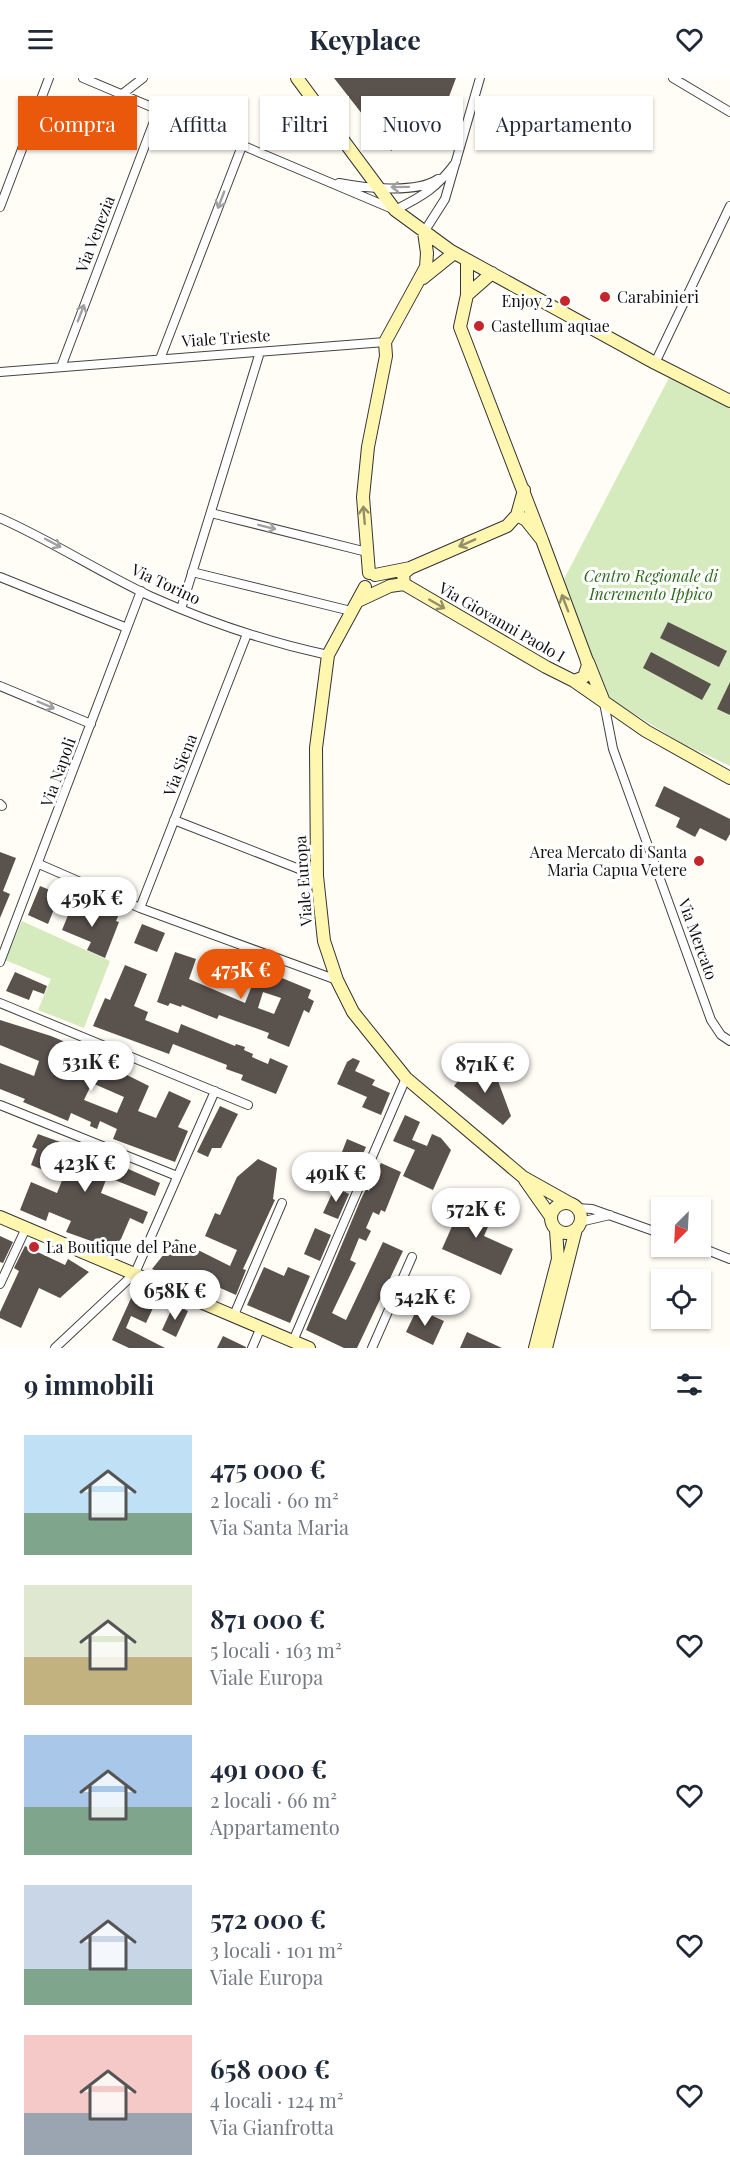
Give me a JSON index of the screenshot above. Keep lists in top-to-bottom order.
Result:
{
  "streets": {
    "street": [
      "Via Venezia",
      "Viale Trieste",
      "Via Torino",
      "Via Giovanni Paolo I",
      "Via Siena",
      "Via Napoli",
      "Viale Europa",
      "Via Mercato"
    ]
  },
  "crossings": [
    ["Via Venezia", "Viale Trieste"],
    ["Via Torino", "Via Siena"],
    ["Via Torino", "Via Napoli"],
    ["Via Torino", "Viale Europa"],
    ["Via Giovanni Paolo I", "Viale Europa"]
  ],
  "one_way": ["Via Venezia"],
  "parks": ["Centro Regionale di Incremento Ippico"],
  "places": [
    "Carabinieri",
    "Enjoy 2",
    "Castellum aquae",
    "Area Mercato di Santa Maria Capua Vetere",
    "La Boutique del Pane"
  ],
  "north": "bottom left",
  "page": {
    "header": "Keyplace",
    "chip": [
      "Compra",
      "Affitta",
      "Filtri",
      "Nuovo",
      "Appartamento"
    ],
    "price": [
      "459K €",
      "475K €",
      "531K €",
      "871K €",
      "423K €",
      "491K €",
      "572K €",
      "658K €",
      "542K €"
    ],
    "heading": "9 immobili",
    "list": [
      {
        "name": "475 000 €",
        "note": "2 locali · 60 m² · Via Santa Maria"
      },
      {
        "name": "871 000 €",
        "note": "5 locali · 163 m² · Viale Europa"
      },
      {
        "name": "491 000 €",
        "note": "2 locali · 66 m² · Appartamento"
      },
      {
        "name": "572 000 €",
        "note": "3 locali · 101 m² · Viale Europa"
      },
      {
        "name": "658 000 €",
        "note": "4 locali · 124 m² · Via Gianfrotta"
      }
    ]
  }
}
